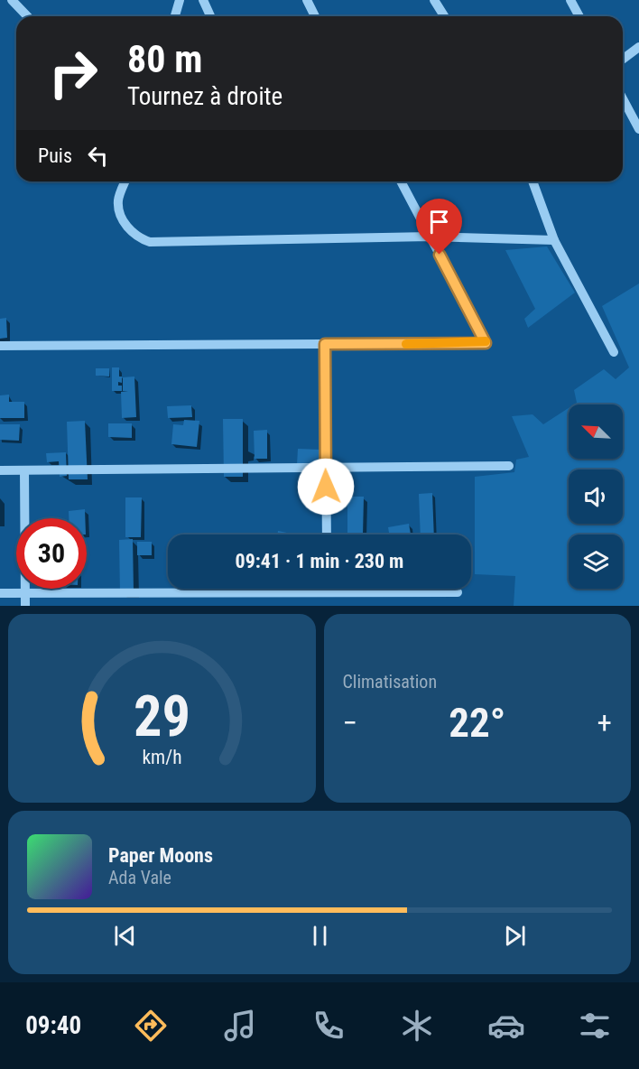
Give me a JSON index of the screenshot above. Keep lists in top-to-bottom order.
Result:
{
  "north": "top left",
  "page": {
    "turn": ["80 m", "Tournez à droite"],
    "then": "Puis",
    "limit": "30",
    "trip": "09:41 · 1 min · 230 m",
    "tile": "Climatisation",
    "heat": ["−", "22°", "+"],
    "song": ["Paper Moons", "Ada Vale"],
    "tabs": "09:40",
    "gauge": ["29", "km/h"]
  }
}
